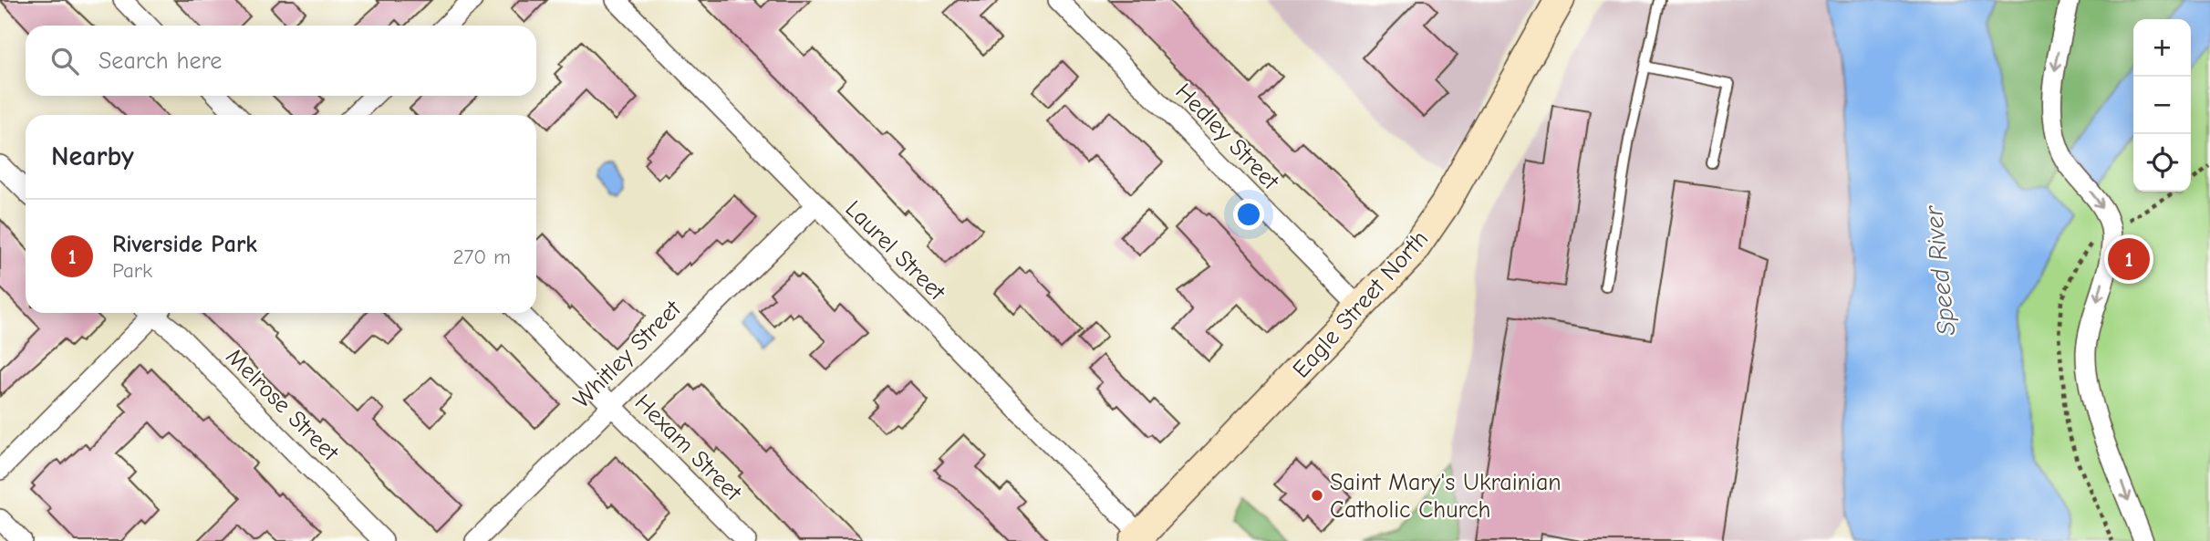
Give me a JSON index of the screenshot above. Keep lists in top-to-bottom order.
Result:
{
  "streets": {
    "main road": ["Eagle Street North"],
    "street": [
      "Hedley Street",
      "Laurel Street",
      "Whitley Street",
      "Melrose Street",
      "Hexam Street"
    ]
  },
  "crossings": [
    ["Hedley Street", "Eagle Street North"],
    ["Laurel Street", "Eagle Street North"],
    ["Laurel Street", "Whitley Street"],
    ["Whitley Street", "Hexam Street"]
  ],
  "water": ["Speed River"],
  "places": ["Saint Mary's Ukrainian Catholic Church"],
  "page": {
    "map_buttons": ["+", "−"],
    "search": "Search here",
    "heading": "Nearby",
    "list": [
      {
        "mark": "1",
        "name": "Riverside Park",
        "note": "Park",
        "value": "270 m"
      }
    ],
    "pins": "1"
  }
}
